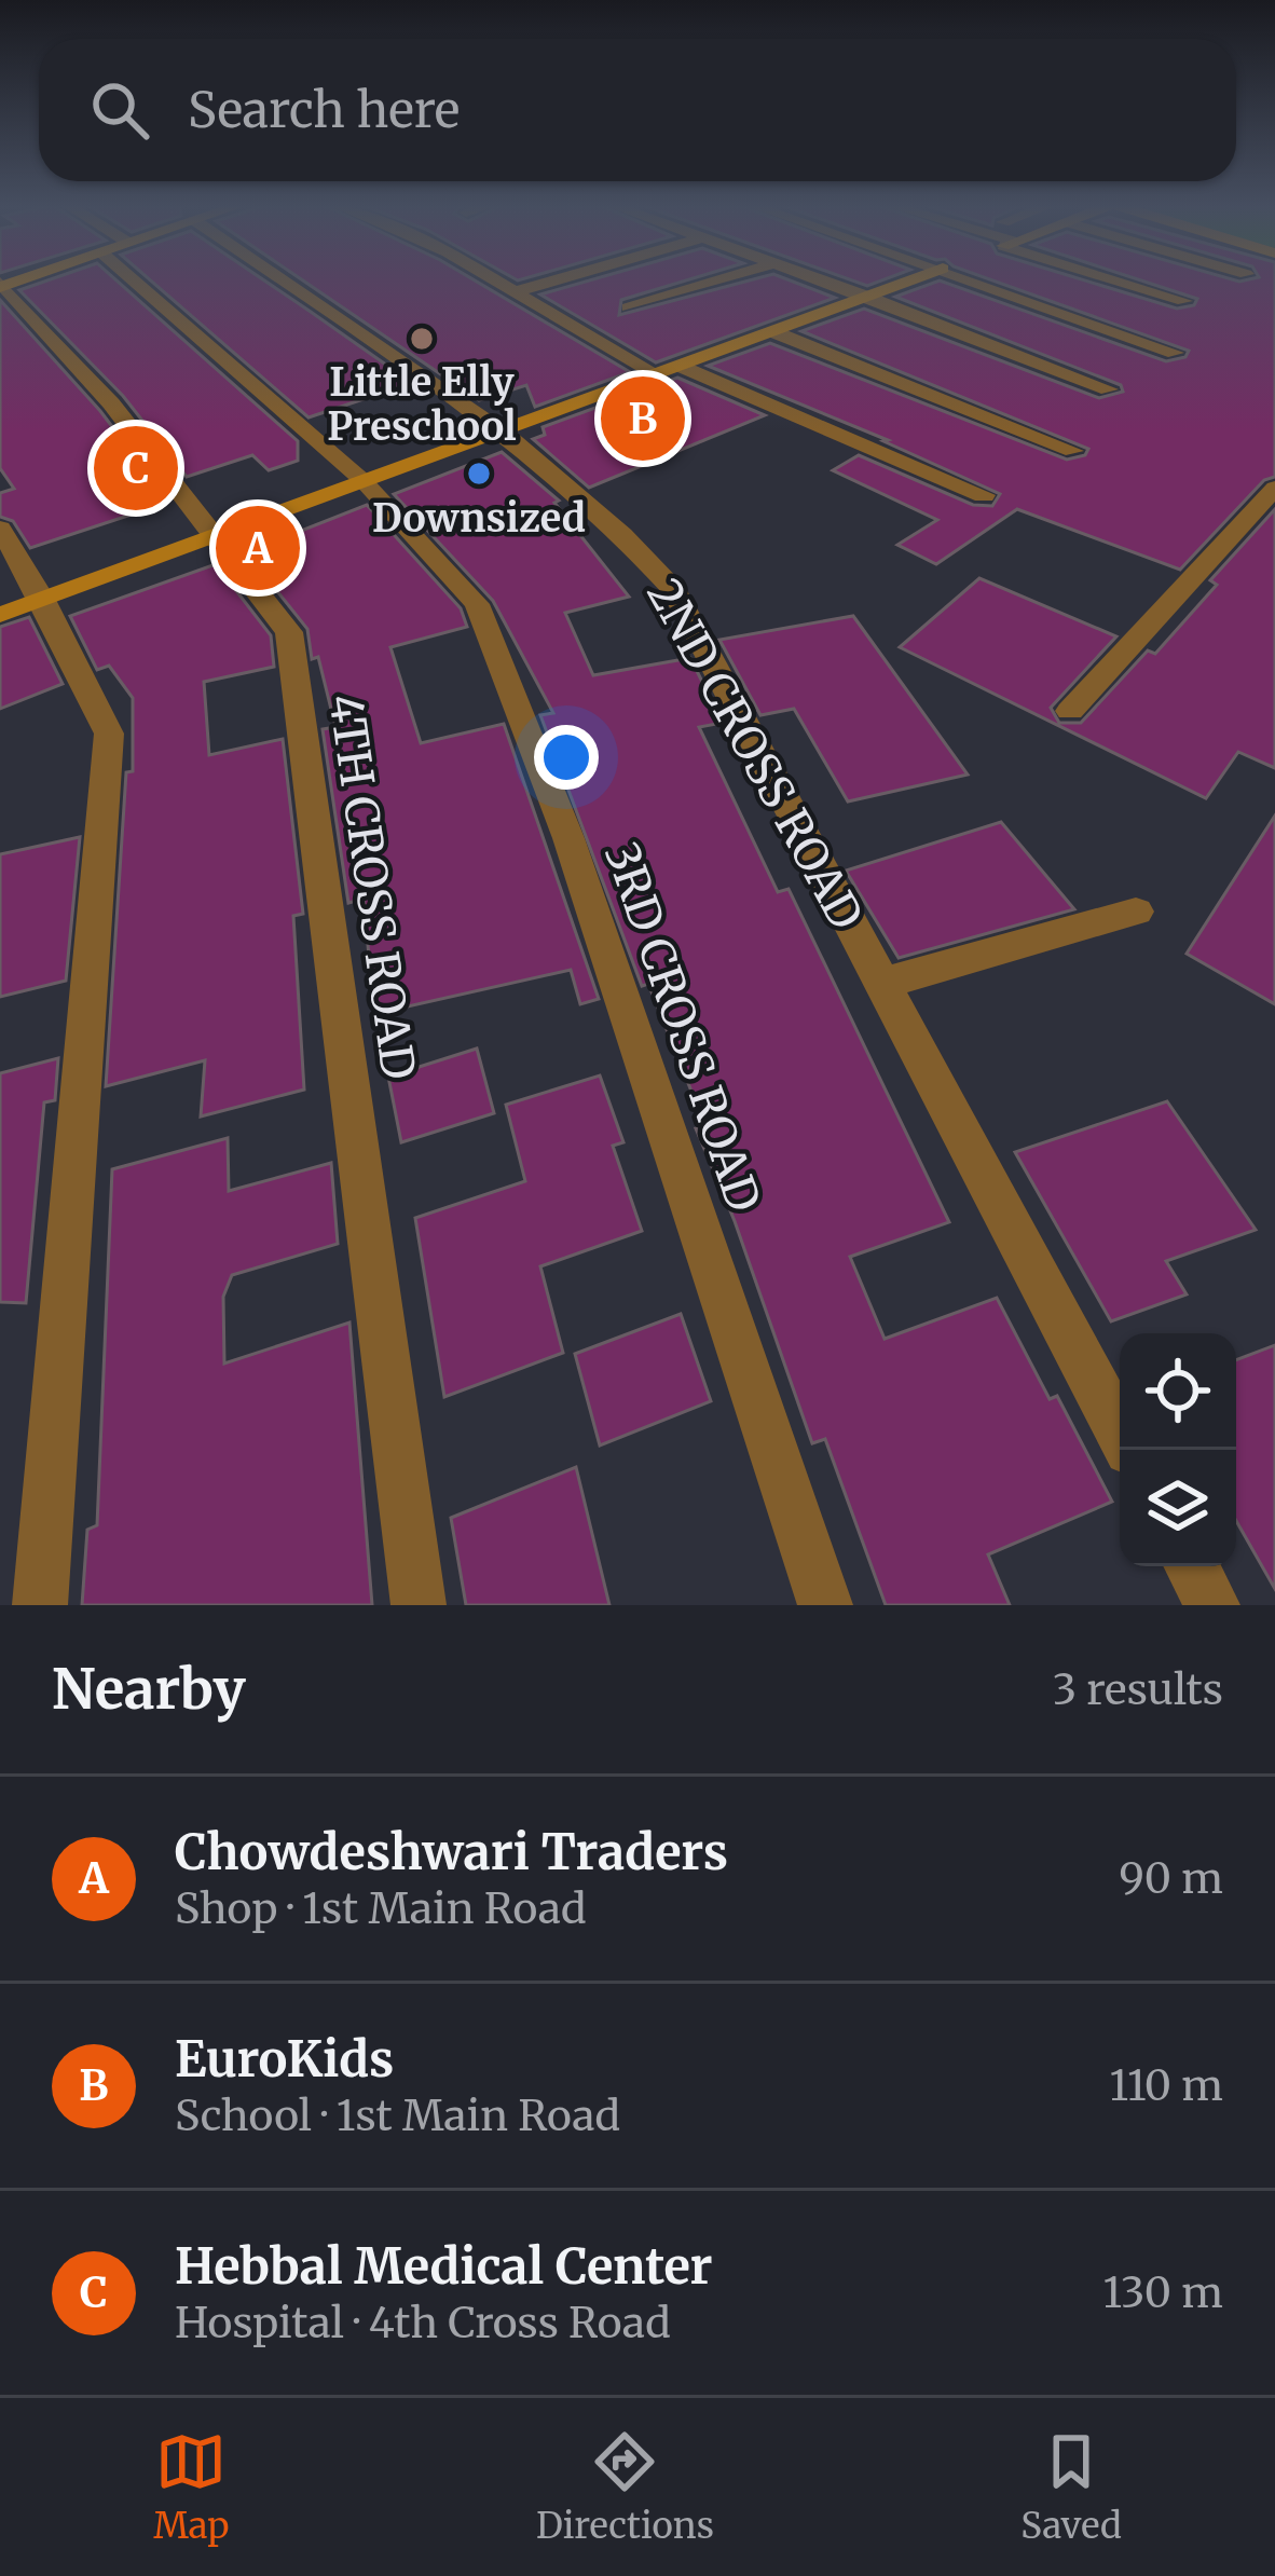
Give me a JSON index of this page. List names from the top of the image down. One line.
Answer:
{"streets":{"street":["2ND CROSS ROAD","4TH CROSS ROAD","3RD CROSS ROAD"]},"places":["Little Elly Preschool","Downsized"],"page":{"search":"Search here","pins":["B","C","A"],"heading":["Nearby","3 results"],"list":[{"mark":"A","name":"Chowdeshwari Traders","note":"Shop · 1st Main Road","value":"90 m"},{"mark":"B","name":"EuroKids","note":"School · 1st Main Road","value":"110 m"},{"mark":"C","name":"Hebbal Medical Center","note":"Hospital · 4th Cross Road","value":"130 m"}],"nav":["Map","Directions","Saved"]}}
